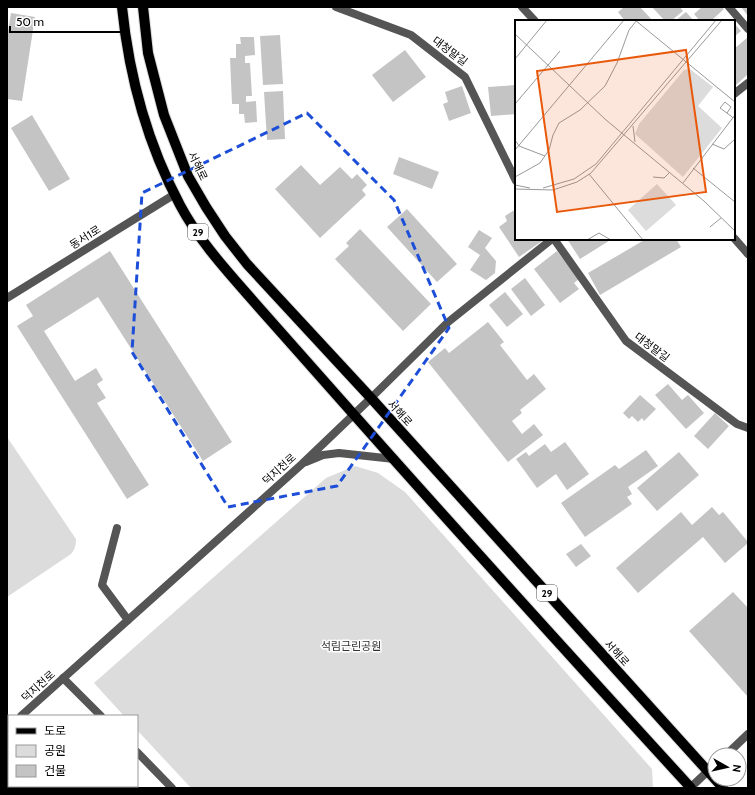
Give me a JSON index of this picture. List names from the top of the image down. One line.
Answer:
{"streets":{"main road":["서해로","29"],"street":["대청말길","동서1로","덕지천로"]},"crossings":[["서해로","덕지천로"],["29","동서1로"],["29","덕지천로"]],"parks":["석림근린공원"],"legend":["도로","공원","건물"],"scale_bar":"50 m","north":"right"}
